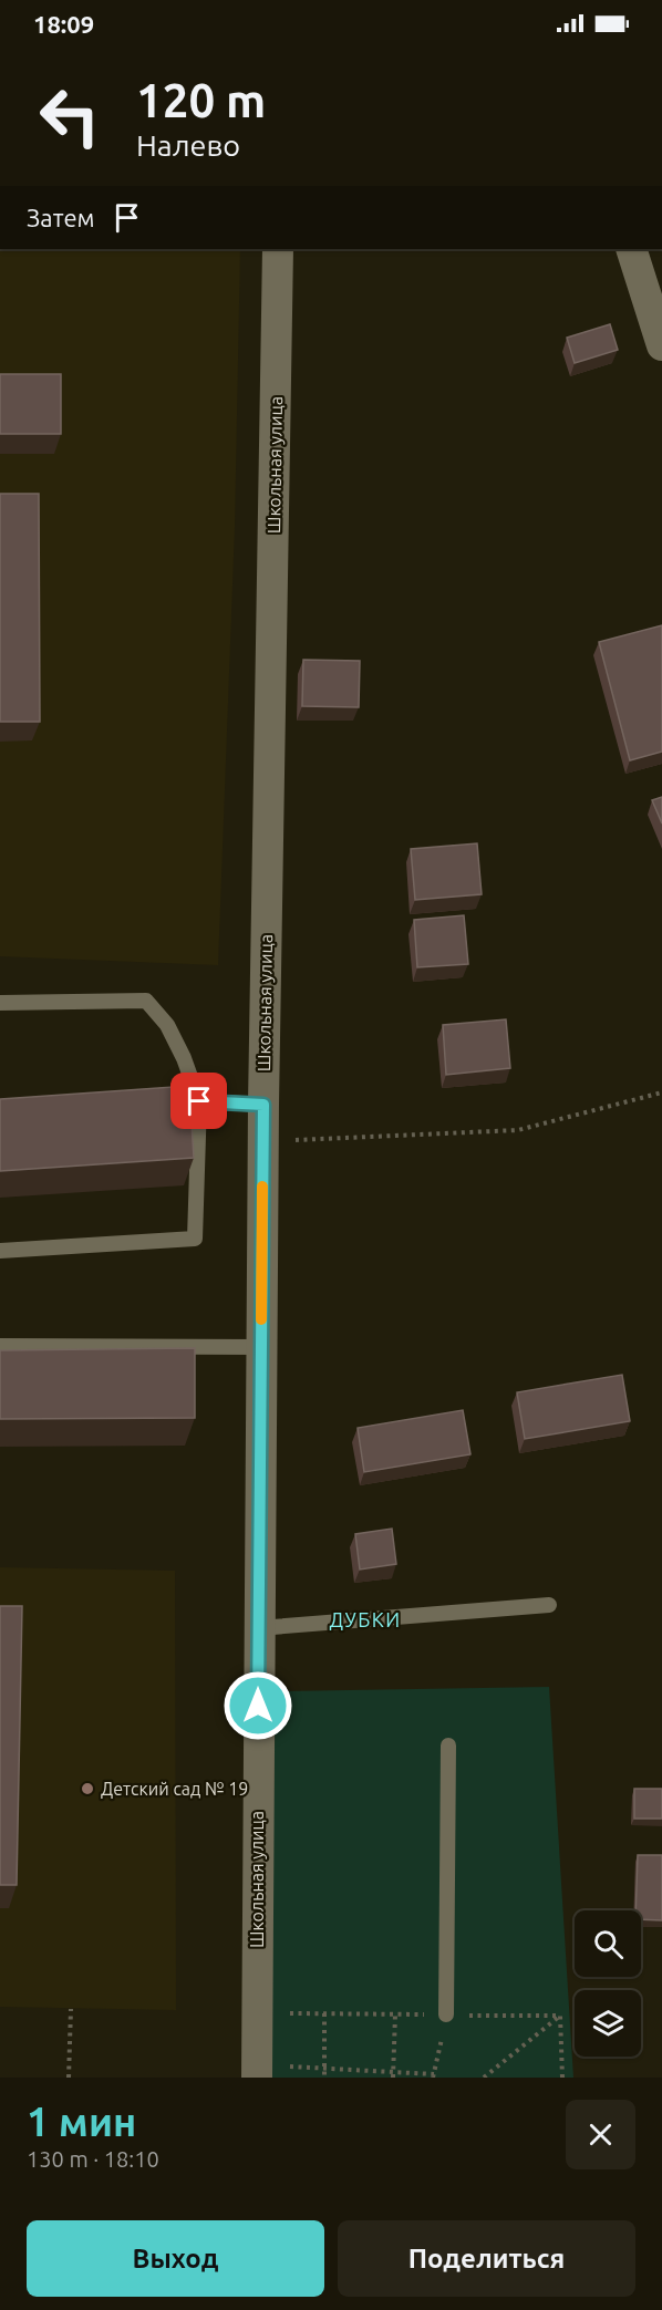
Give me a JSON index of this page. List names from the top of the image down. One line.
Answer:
{"streets":{"street":["Школьная улица"]},"districts":["ДУБКИ"],"places":["Детский сад № 19"],"page":{"status":"18:09","turn":["120 m","Налево"],"then":"Затем","heading":["1 мин","130 m · 18:10"],"buttons":["Выход","Поделиться"]}}
